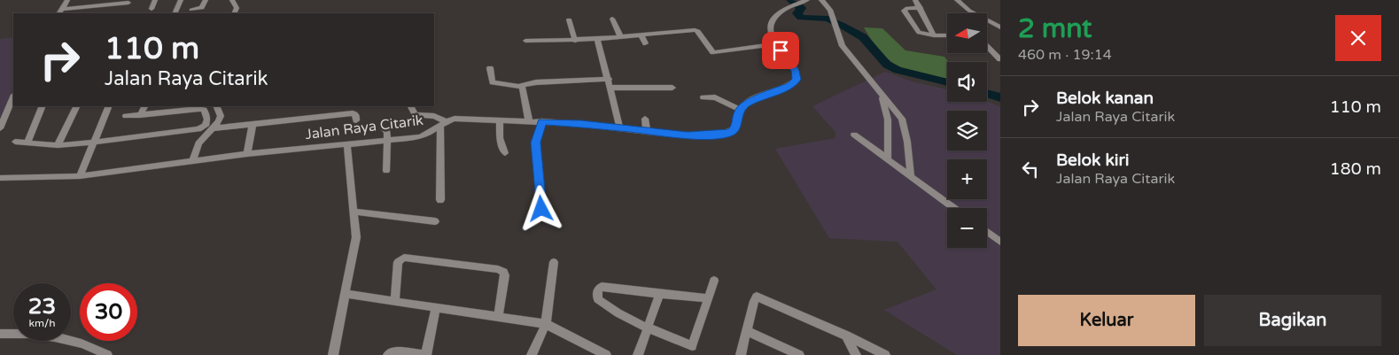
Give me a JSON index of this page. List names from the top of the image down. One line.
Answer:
{"streets":{"street":["Jalan Raya Citarik"]},"north":"left","page":{"heading":["2 mnt","460 m · 19:14"],"map_buttons":["+","−"],"turn":["110 m","Jalan Raya Citarik"],"list":[{"name":"Belok kanan","note":"Jalan Raya Citarik","value":"110 m"},{"name":"Belok kiri","note":"Jalan Raya Citarik","value":"180 m"}],"speed":"23 km/h","limit":"30","buttons":["Keluar","Bagikan"]}}
